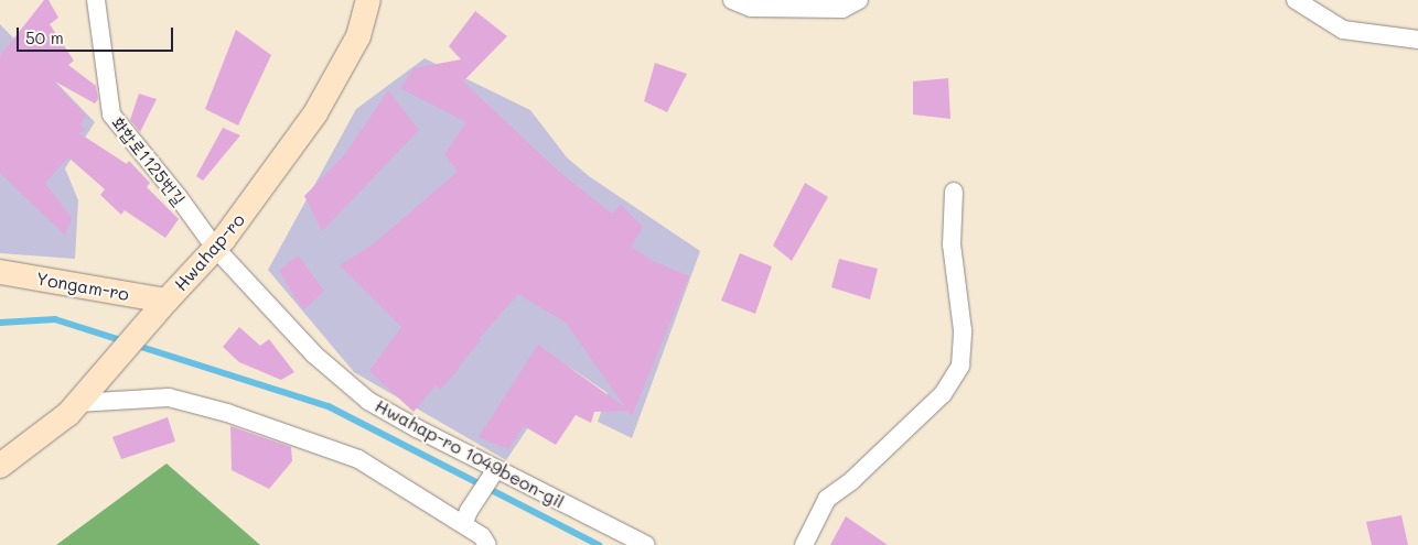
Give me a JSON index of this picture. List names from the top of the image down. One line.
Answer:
{"streets":{"main road":["Hwahap-ro","Yongam-ro"],"street":["화합로1125번길","Hwahap-ro 1049beon-gil"]},"crossings":[["화합로1125번길","Hwahap-ro"],["화합로1125번길","Hwahap-ro 1049beon-gil"],["Hwahap-ro","Yongam-ro"],["Hwahap-ro","Hwahap-ro 1049beon-gil"]],"scale_bar":"50 m"}
